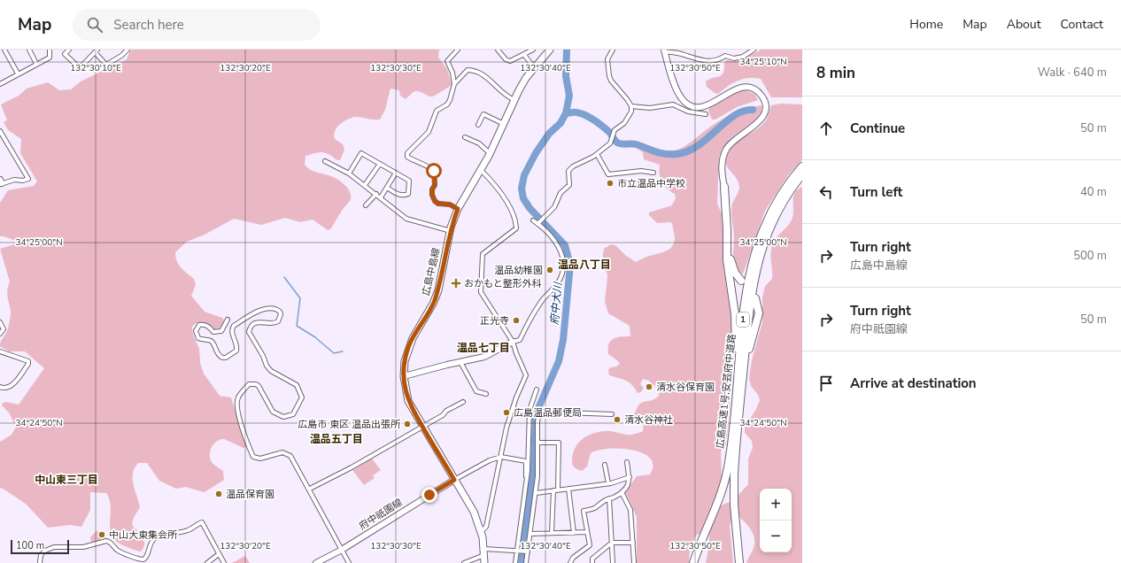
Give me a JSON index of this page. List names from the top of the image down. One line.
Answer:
{"streets":{"highway":["1","広島高速1号;安芸府中道路"],"main road":["広島中島線"],"street":["府中祇園線"]},"crossings":[["広島中島線","府中祇園線"]],"districts":["温品八丁目","温品七丁目","温品五丁目","中山東三丁目"],"water":["府中大川"],"places":{"other":["市立温品中学校","温品幼稚園","正光寺","清水谷保育園","広島温品郵便局","清水谷神社","広島市 東区 温品出張所","温品保育園","中山大東集会所"],"health":["おかもと整形外科"]},"scale_bar":"100 m","page":{"header":"Map","search":"Search here","nav":["Home","Map","About","Contact"],"heading":["8 min","Walk · 640 m"],"list":[["Continue","50 m"],["Turn left","40 m"],["Turn right","広島中島線","500 m"],["Turn right","府中祇園線","50 m"],"Arrive at destination"],"map_buttons":["+","−"],"scale":"100 m"},"coordinates":["34°25'10\"N","132°30'10\"E","132°30'20\"E","132°30'30\"E","132°30'40\"E","132°30'50\"E","34°25'00\"N","34°24'50\"N"]}
